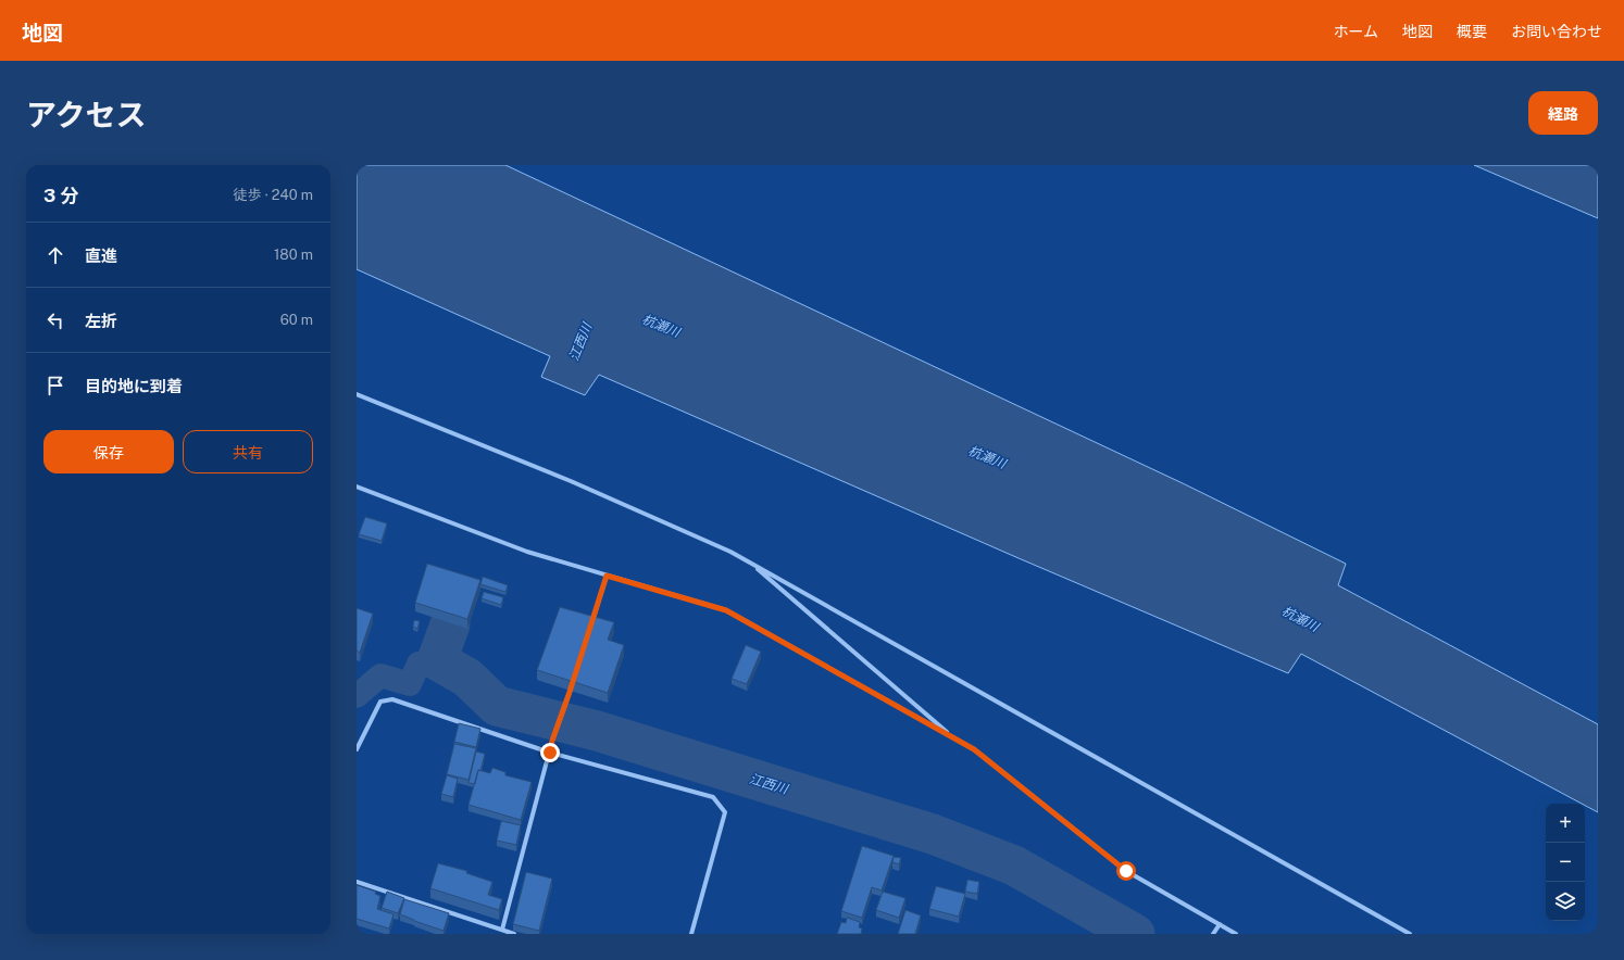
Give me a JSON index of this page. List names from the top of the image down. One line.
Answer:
{"water":["杭瀬川","江西川"],"page":{"header":"地図","nav":["ホーム","地図","概要","お問い合わせ"],"title":"アクセス","buttons":["経路",["保存","共有"]],"heading":["3 分","徒歩 · 240 m"],"list":[["直進","180 m"],["左折","60 m"],"目的地に到着"],"map_buttons":["+","−"]}}
